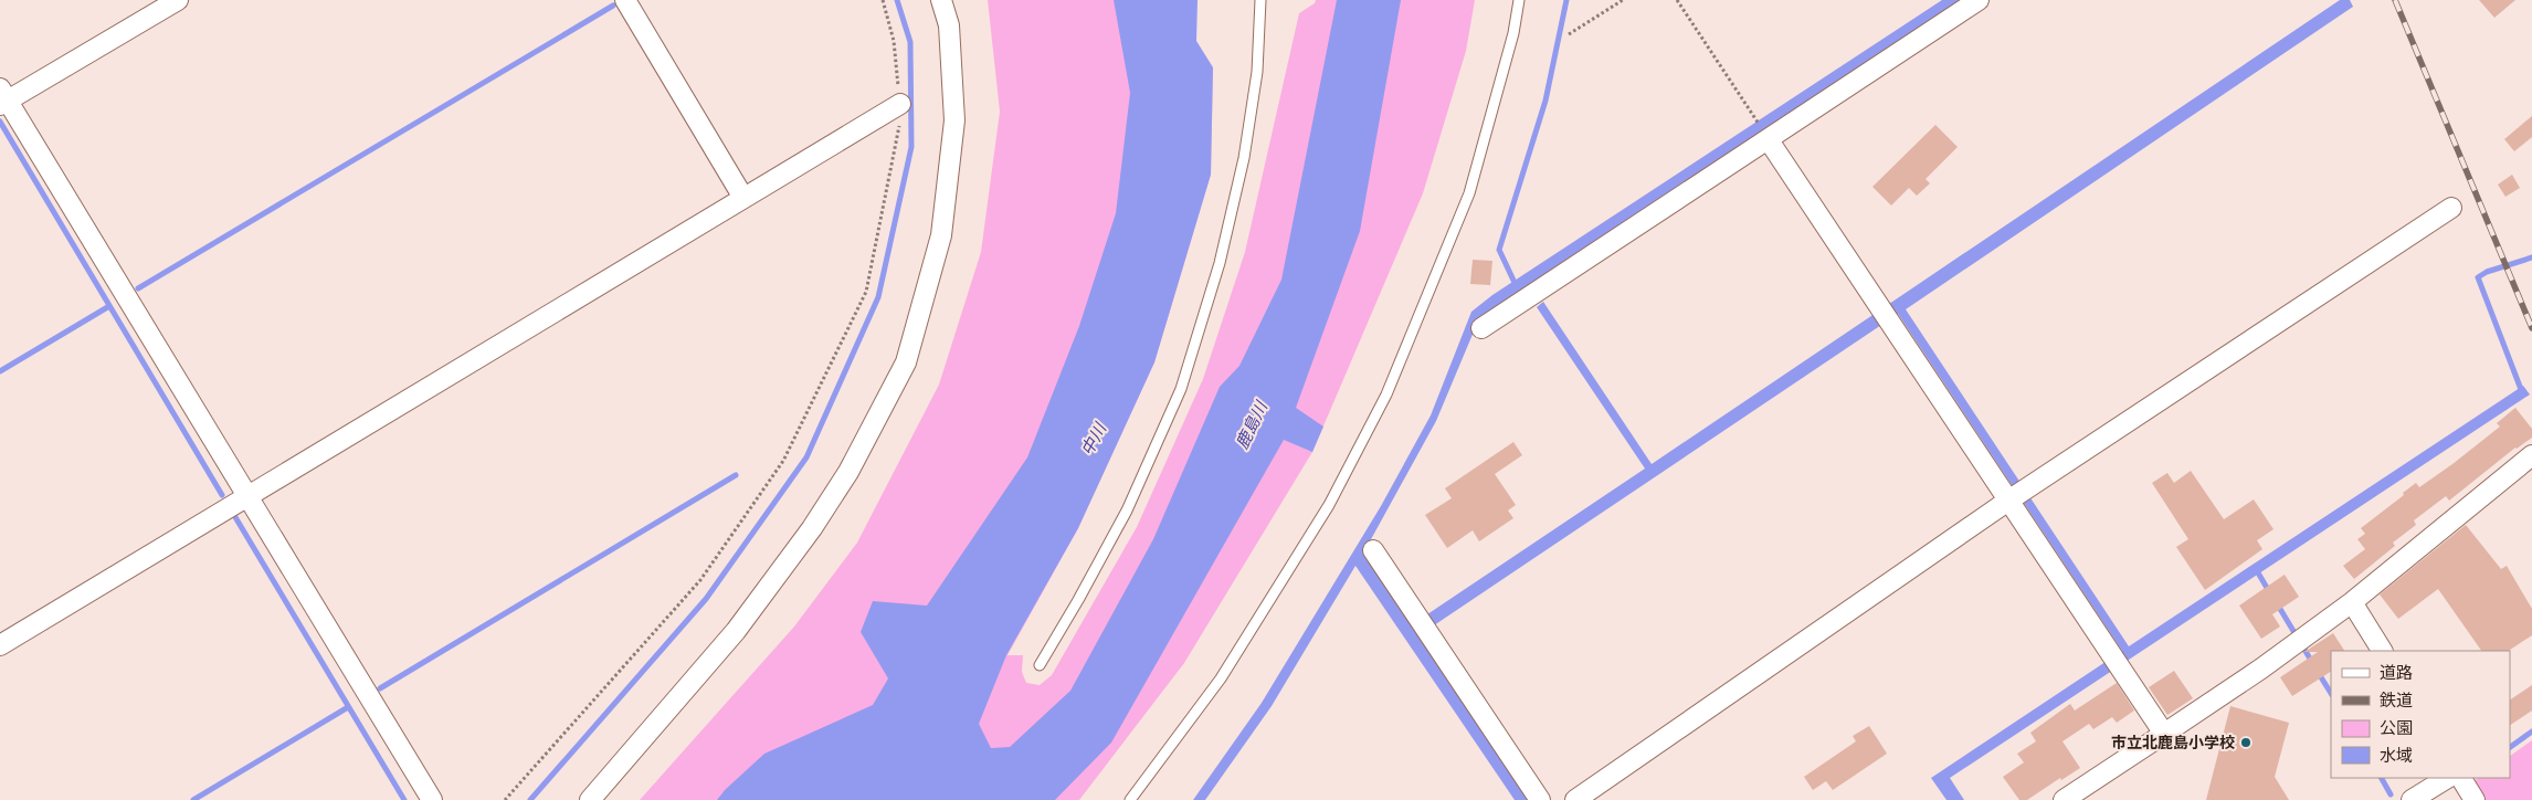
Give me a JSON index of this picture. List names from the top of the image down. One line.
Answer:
{"water":["鹿島川","中川"],"places":["市立北鹿島小学校"],"legend":["道路","鉄道","公園","水域"]}
